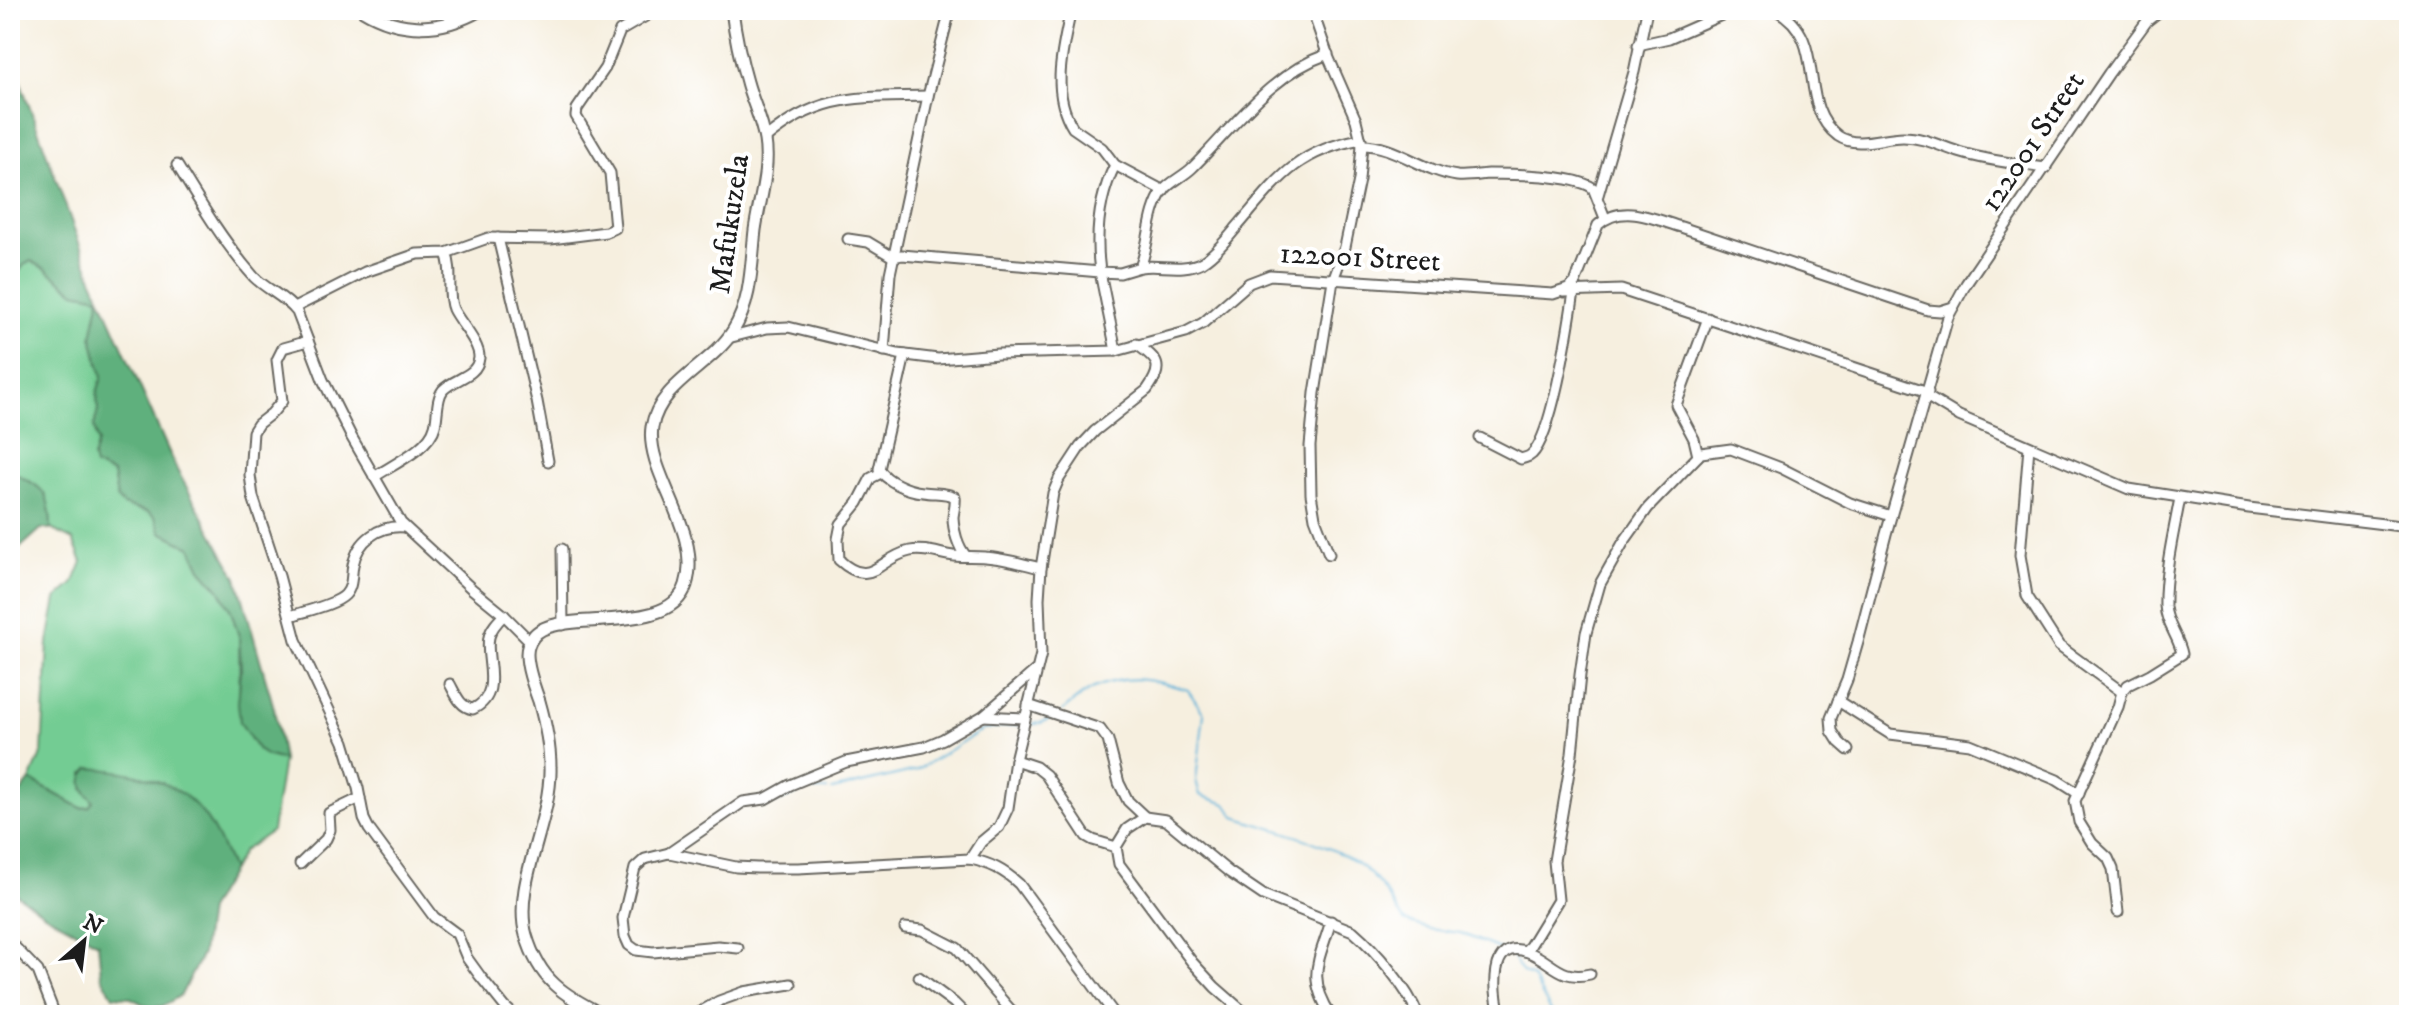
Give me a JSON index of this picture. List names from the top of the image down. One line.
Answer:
{"streets":{"main road":["Mafukuzela"],"street":["122001 Street"]},"crossings":[["122001 Street","Mafukuzela"]],"north":"top right"}
